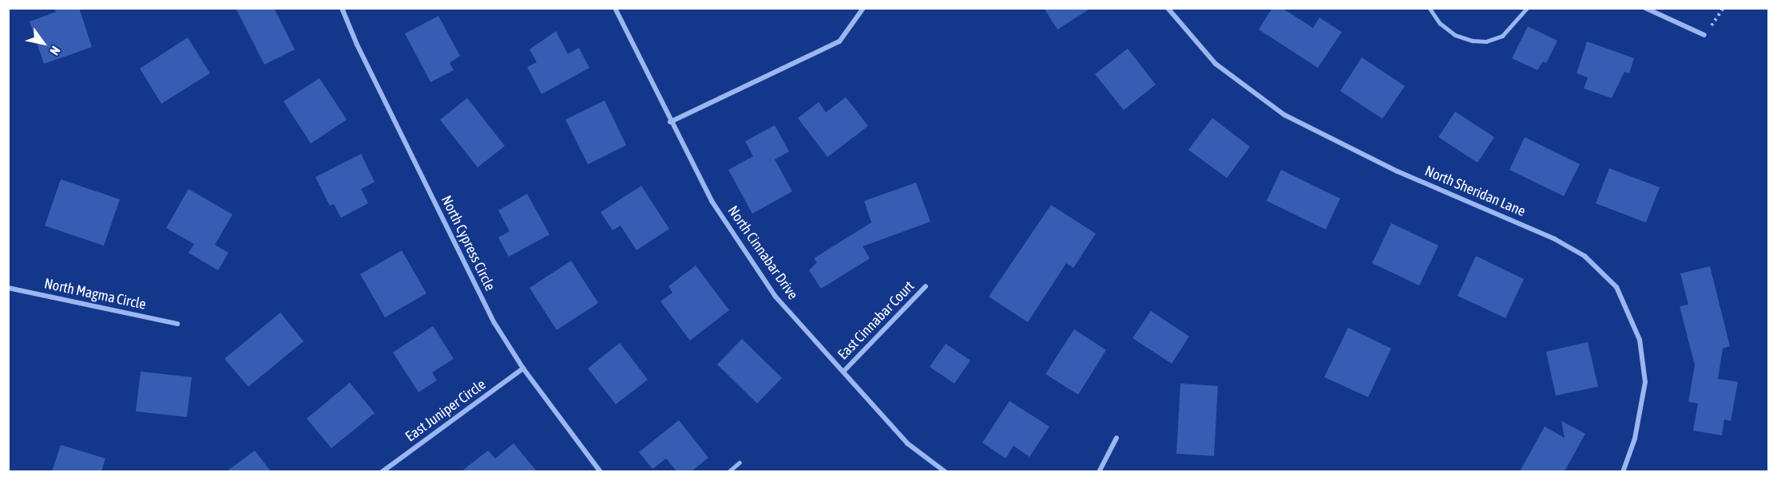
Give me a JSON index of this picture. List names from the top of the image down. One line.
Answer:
{"streets":{"street":["North Sheridan Lane","North Cypress Circle","North Cinnabar Drive","North Magma Circle","East Cinnabar Court","East Juniper Circle"]},"crossings":[["North Cypress Circle","East Juniper Circle"],["North Cinnabar Drive","East Cinnabar Court"]],"north":"bottom right"}
